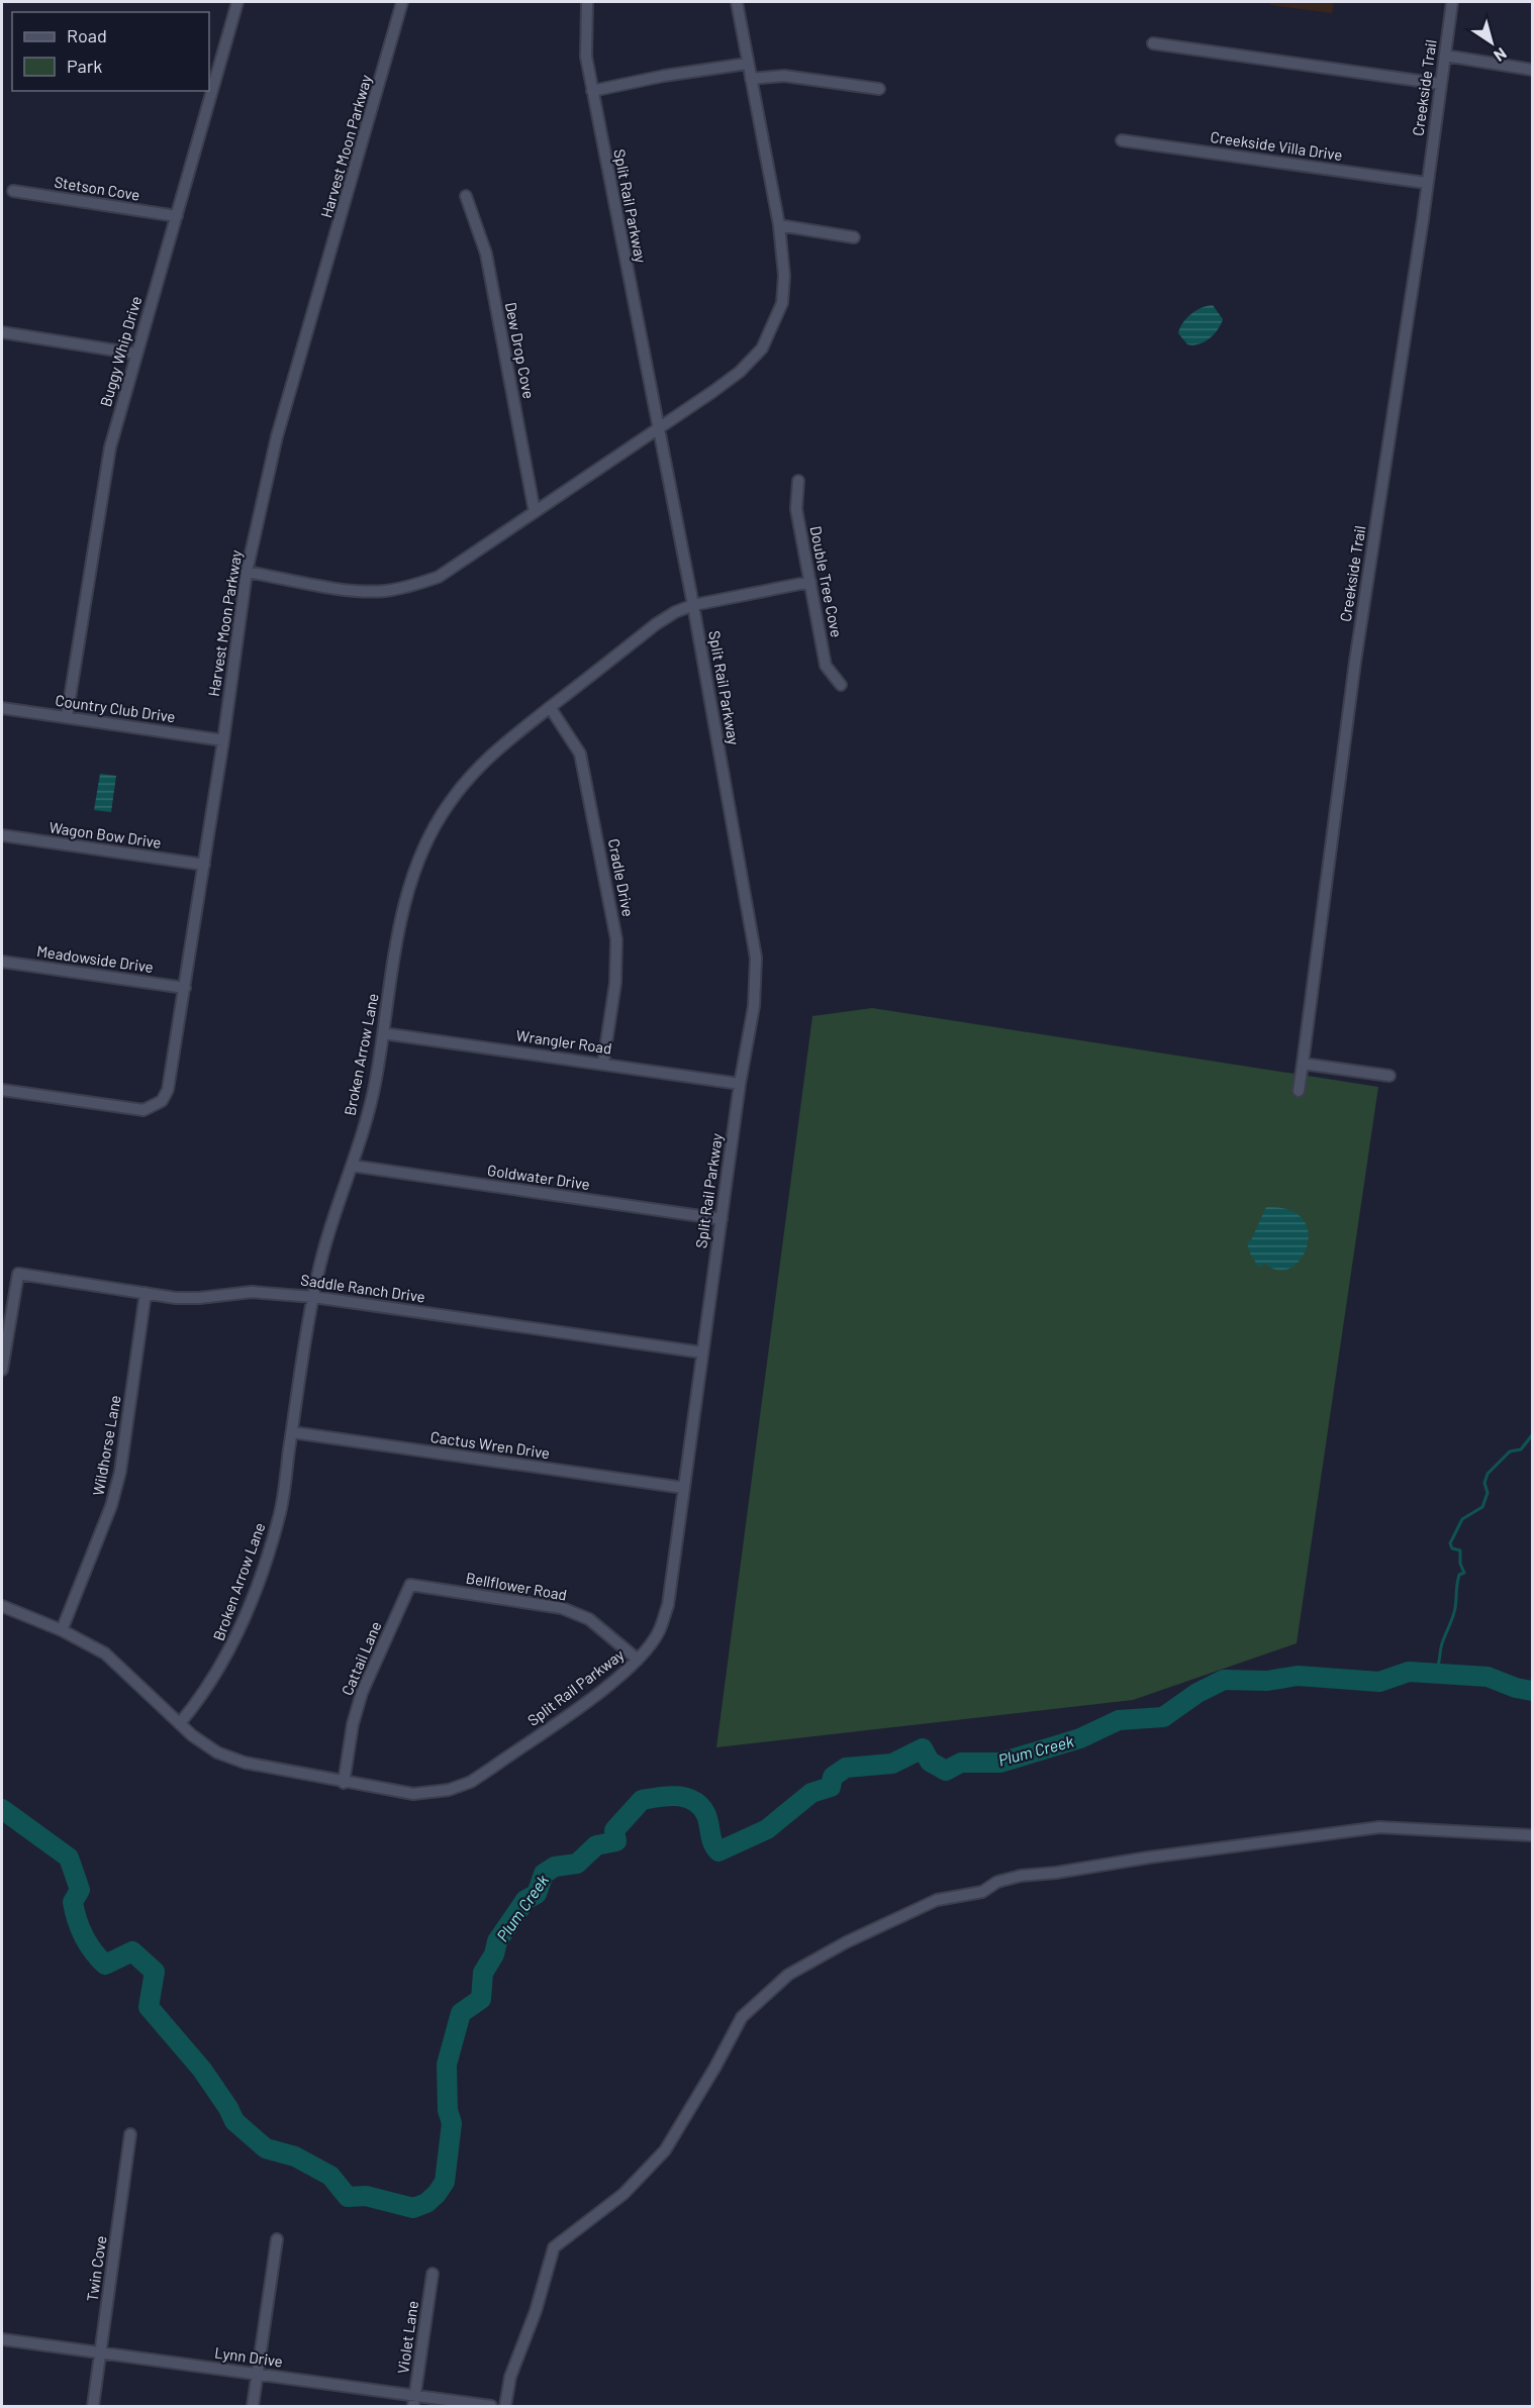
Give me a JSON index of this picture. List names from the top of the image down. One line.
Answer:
{"streets":{"street":["Creekside Trail","Harvest Moon Parkway","Creekside Villa Drive","Stetson Cove","Split Rail Parkway","Dew Drop Cove","Buggy Whip Drive","Double Tree Cove","Country Club Drive","Wagon Bow Drive","Cradle Drive","Meadowside Drive","Wrangler Road","Broken Arrow Lane","Goldwater Drive","Saddle Ranch Drive","Wildhorse Lane","Cactus Wren Drive","Bellflower Road","Cattail Lane","Twin Cove","Violet Lane","Lynn Drive"]},"crossings":[["Creekside Trail","Creekside Villa Drive"],["Harvest Moon Parkway","Country Club Drive"],["Harvest Moon Parkway","Wagon Bow Drive"],["Harvest Moon Parkway","Meadowside Drive"],["Stetson Cove","Buggy Whip Drive"],["Split Rail Parkway","Wrangler Road"],["Split Rail Parkway","Broken Arrow Lane"],["Split Rail Parkway","Goldwater Drive"],["Split Rail Parkway","Saddle Ranch Drive"],["Split Rail Parkway","Wildhorse Lane"],["Split Rail Parkway","Cactus Wren Drive"],["Split Rail Parkway","Bellflower Road"],["Split Rail Parkway","Cattail Lane"],["Buggy Whip Drive","Country Club Drive"],["Double Tree Cove","Broken Arrow Lane"],["Cradle Drive","Wrangler Road"],["Cradle Drive","Broken Arrow Lane"],["Wrangler Road","Broken Arrow Lane"],["Broken Arrow Lane","Goldwater Drive"],["Broken Arrow Lane","Saddle Ranch Drive"],["Broken Arrow Lane","Cactus Wren Drive"],["Saddle Ranch Drive","Wildhorse Lane"],["Bellflower Road","Cattail Lane"],["Twin Cove","Lynn Drive"],["Violet Lane","Lynn Drive"]],"water":["Plum Creek"],"legend":["Road","Park"],"north":"bottom right"}
